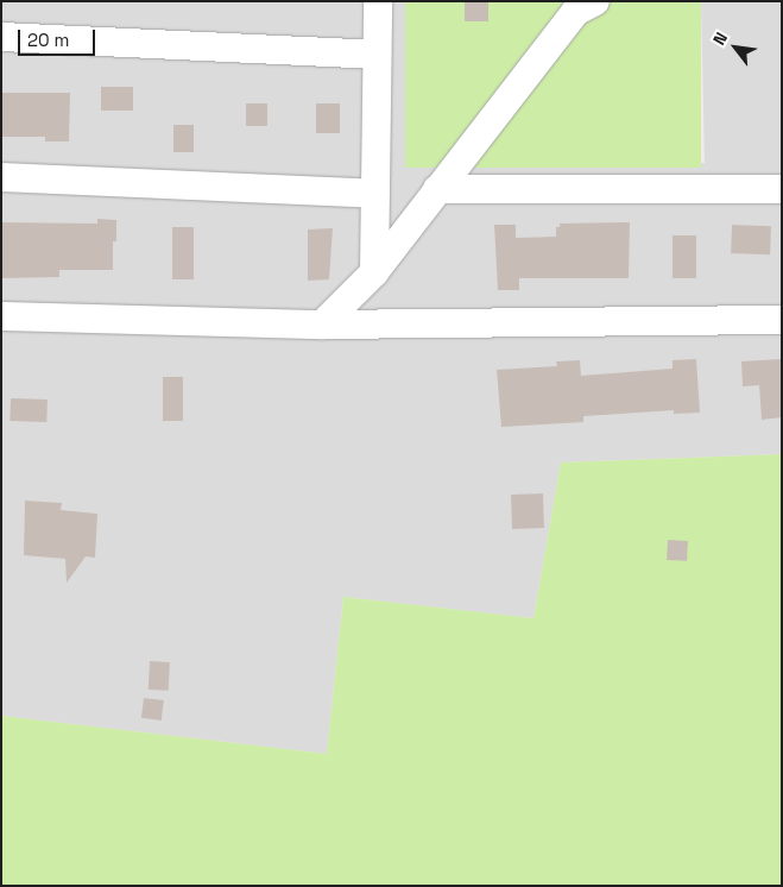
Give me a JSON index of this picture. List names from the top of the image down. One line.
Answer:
{"scale_bar":"20 m","north":"top left"}
